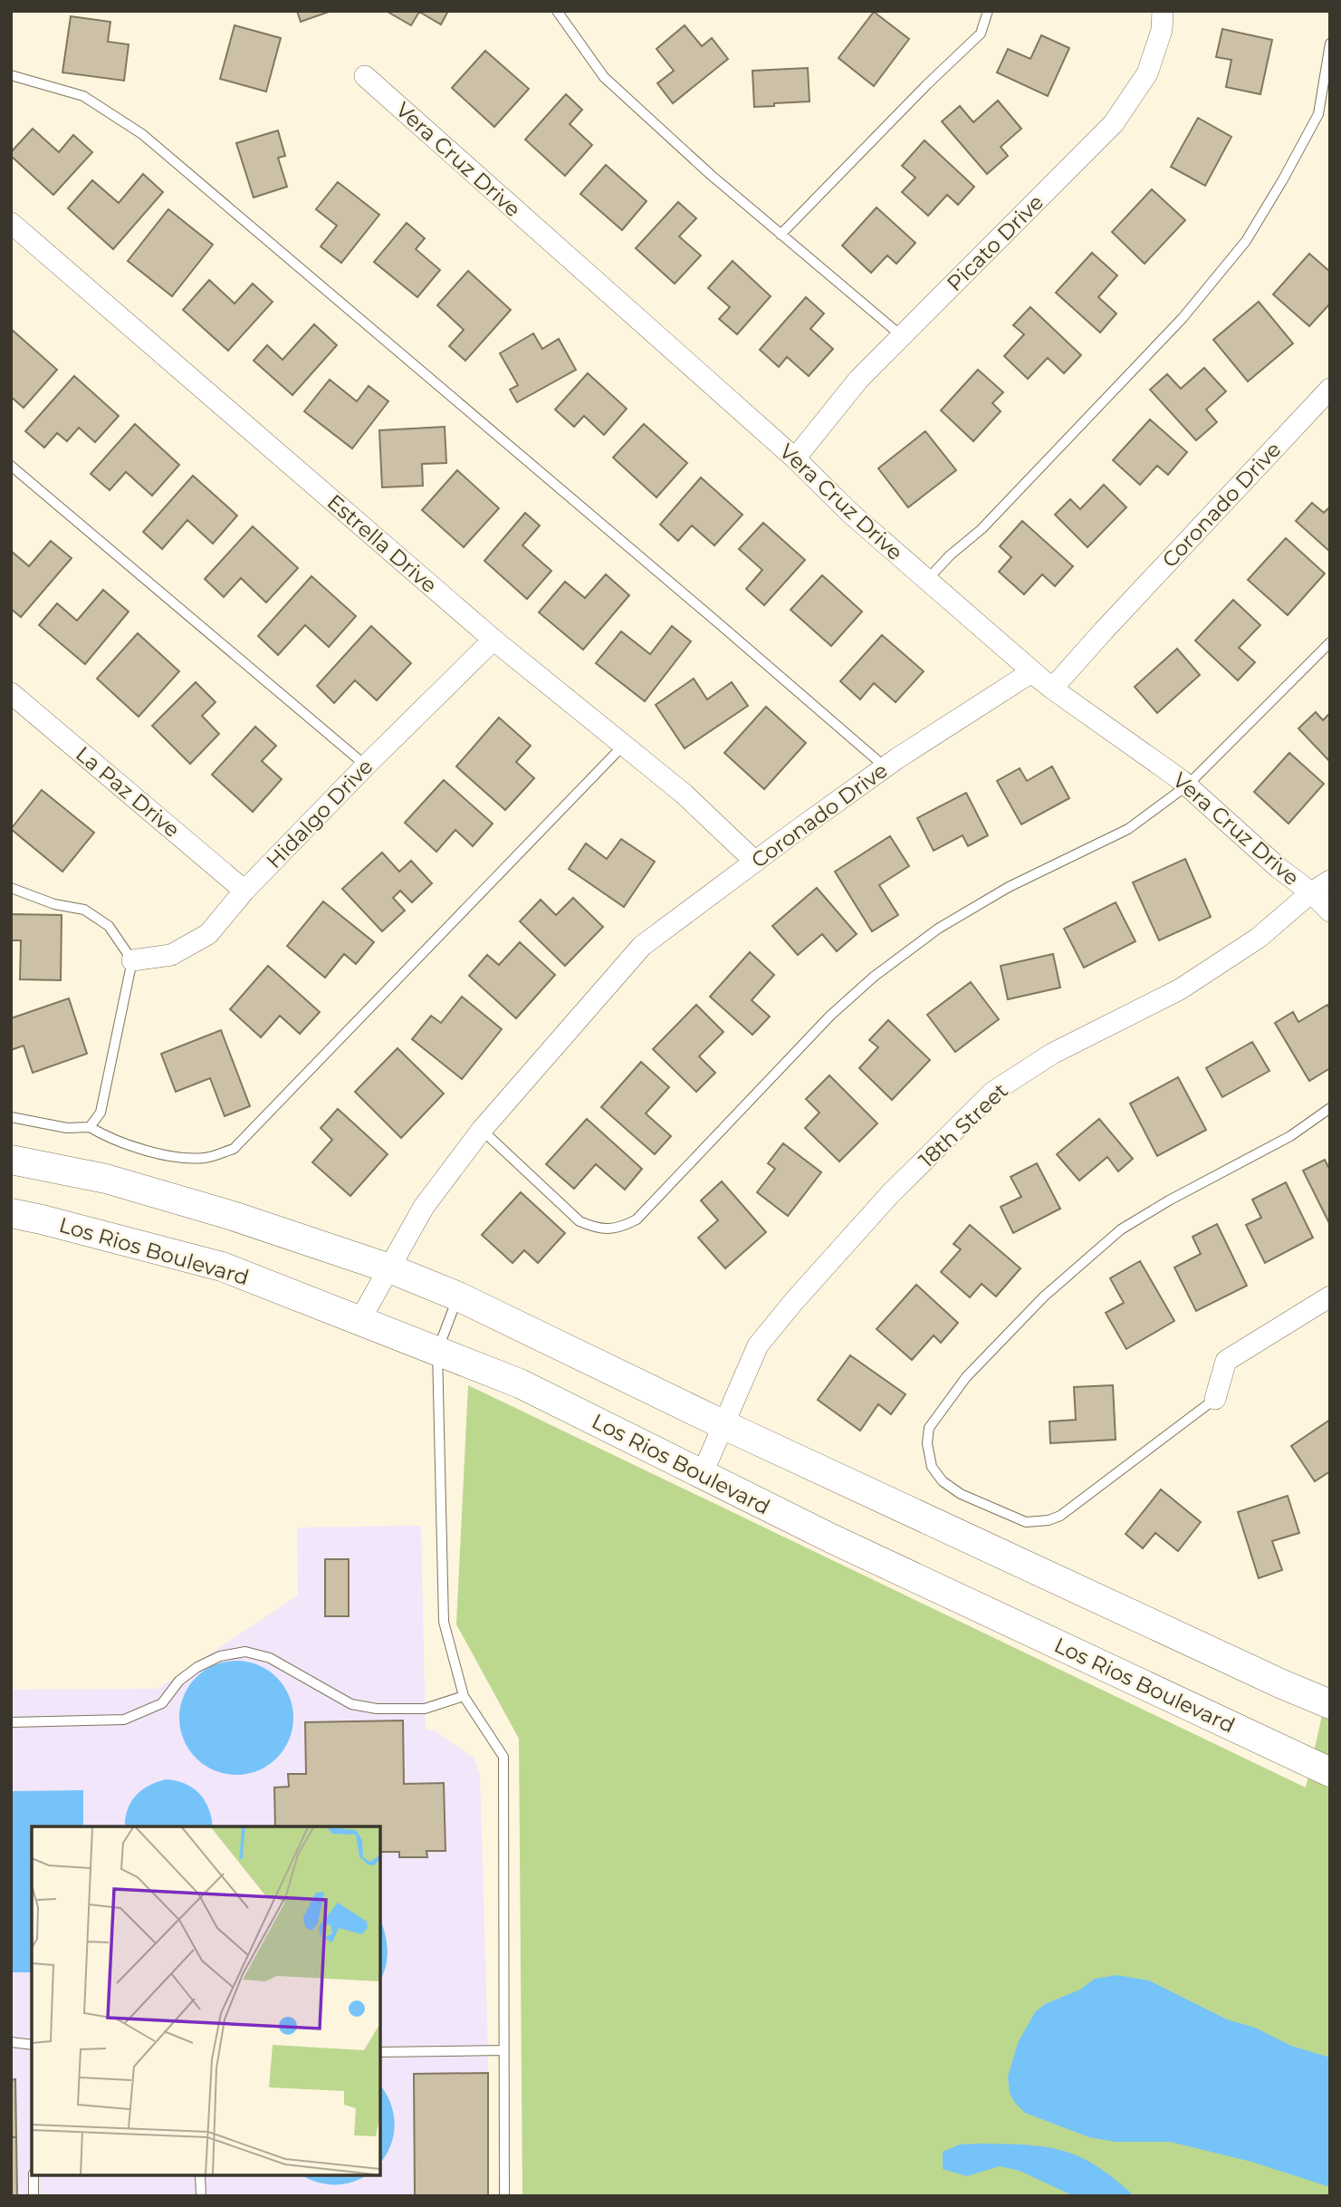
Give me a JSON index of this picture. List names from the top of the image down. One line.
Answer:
{"streets":{"main road":["Los Rios Boulevard"],"street":["Vera Cruz Drive","Picato Drive","Coronado Drive","Estrella Drive","La Paz Drive","Hidalgo Drive","18th Street"]},"crossings":[["Vera Cruz Drive","Picato Drive"],["Vera Cruz Drive","Coronado Drive"],["Vera Cruz Drive","18th Street"],["Coronado Drive","Estrella Drive"],["Coronado Drive","Los Rios Boulevard"],["Estrella Drive","Hidalgo Drive"],["La Paz Drive","Hidalgo Drive"],["18th Street","Los Rios Boulevard"]]}
